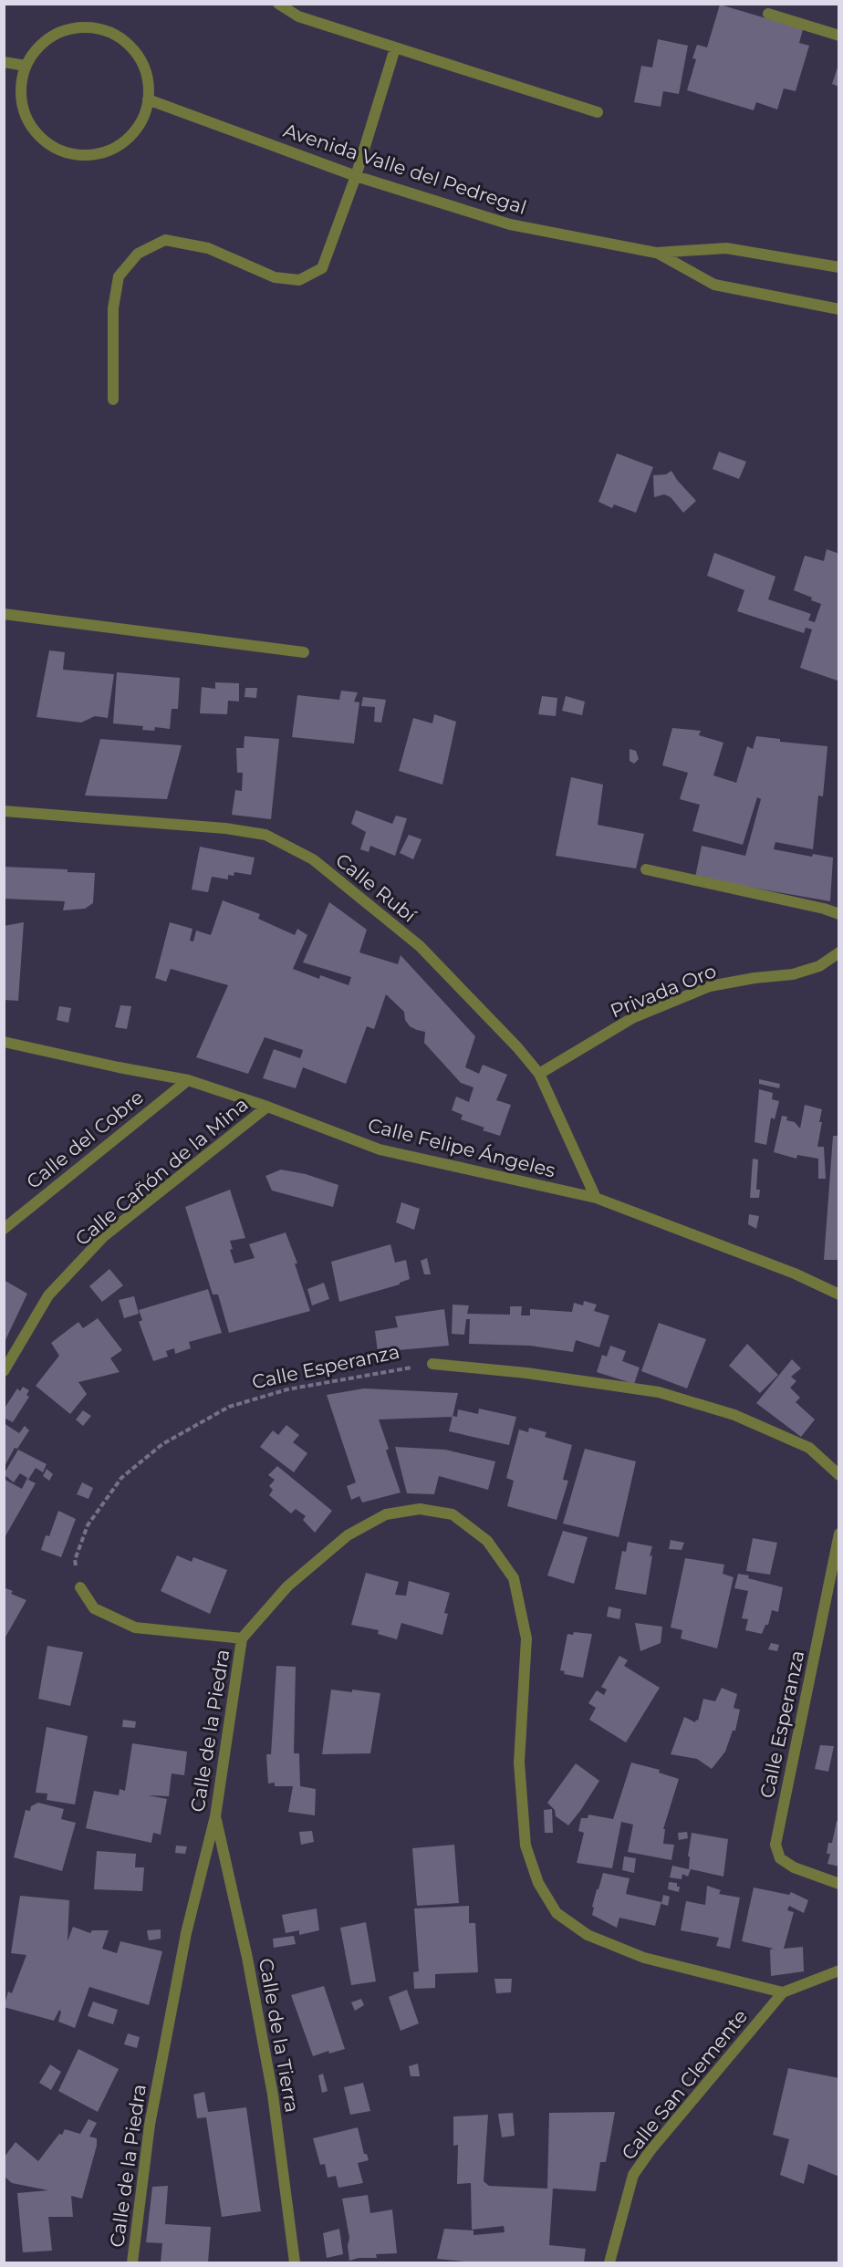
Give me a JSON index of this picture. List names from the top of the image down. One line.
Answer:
{"streets":{"street":["Avenida Valle del Pedregal","Calle Rubí","Privada Oro","Calle del Cobre","Calle Felipe Ángeles","Calle Cañón de la Mina","Calle Esperanza","Calle de la Piedra","Calle de la Tierra","Calle San Clemente"]},"crossings":[["Calle Rubí","Privada Oro"],["Calle Rubí","Calle Felipe Ángeles"],["Calle del Cobre","Calle Felipe Ángeles"],["Calle Felipe Ángeles","Calle Cañón de la Mina"],["Calle de la Piedra","Calle de la Tierra"],["Calle de la Piedra","Calle San Clemente"]]}
